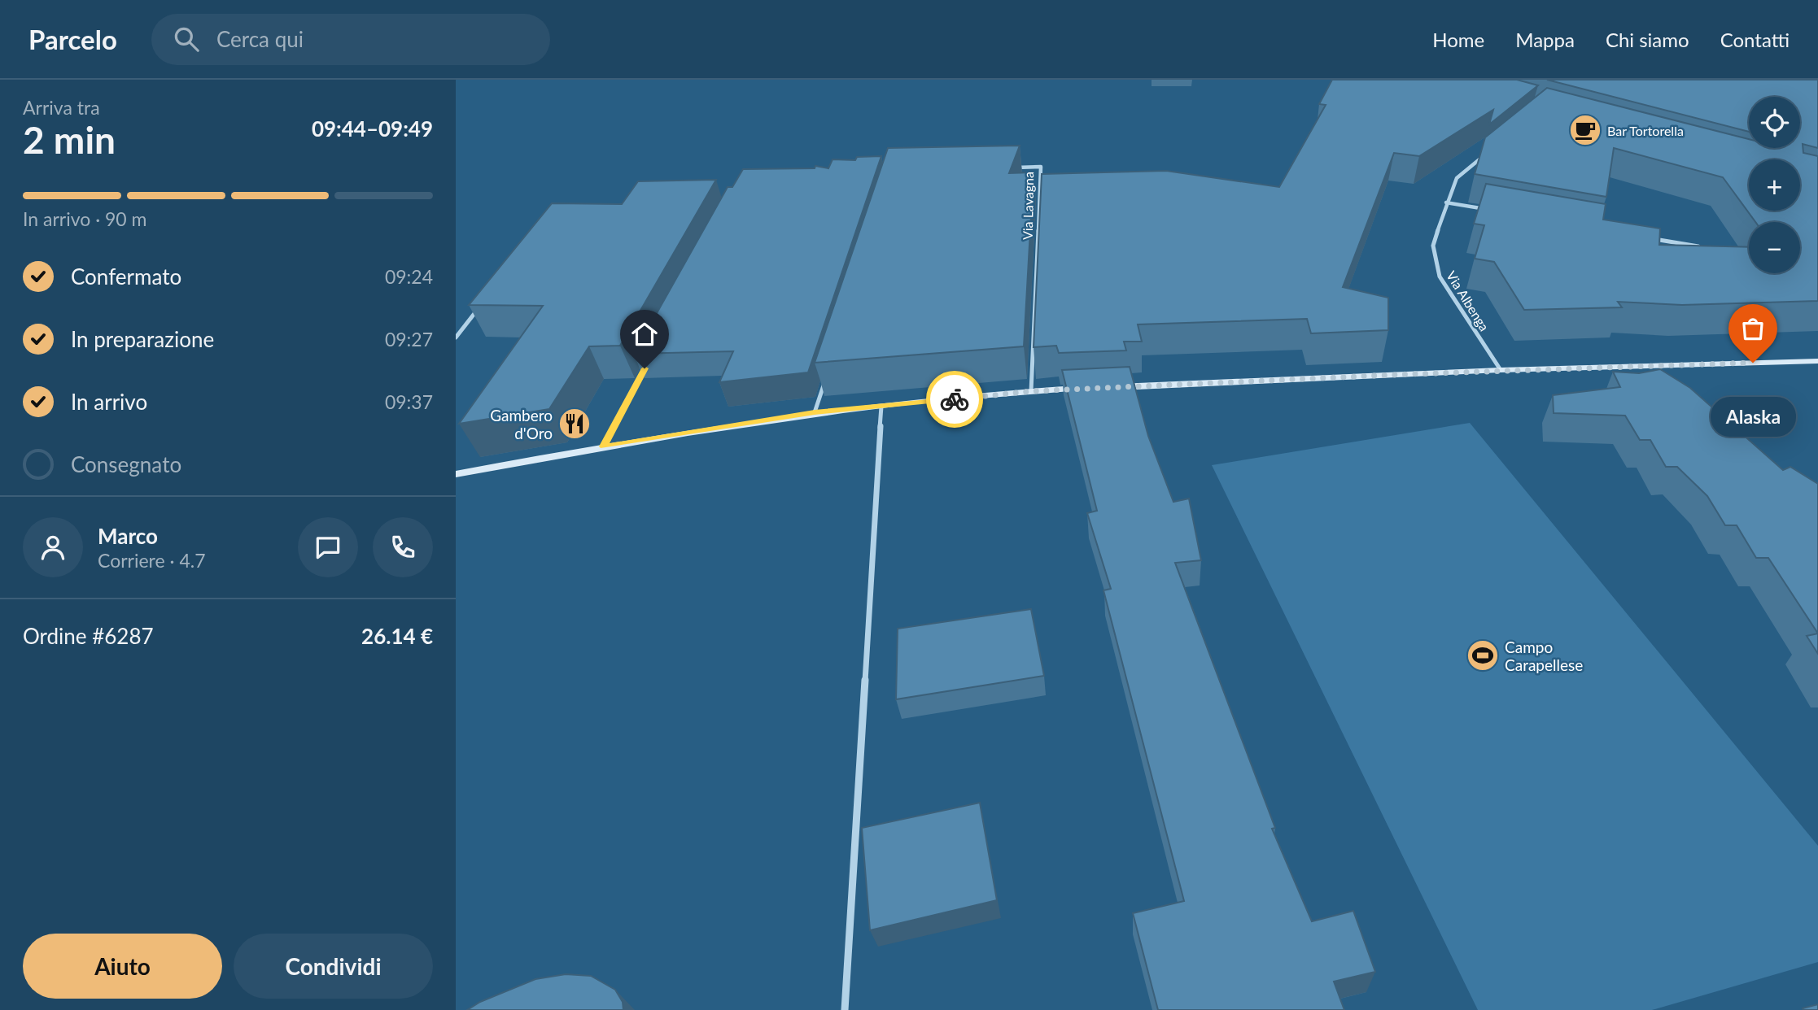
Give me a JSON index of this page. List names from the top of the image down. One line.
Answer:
{"streets":{"street":["Via Lavagna","Via Albenga"]},"places":{"cafe":["Bar Tortorella"],"other":["Alaska"],"restaurant":["Gambero d'Oro"],"sports":["Campo Carapellese"]},"page":{"header":"Parcelo","search":"Cerca qui","nav":["Home","Mappa","Chi siamo","Contatti"],"heading":["2 min","Arriva tra","09:44–09:49"],"panel":["Marco","Corriere · 4.7","Ordine #6287","26.14 €"],"map_buttons":["+","−"],"bar":"In arrivo · 90 m","list":[["Confermato","09:24"],["In preparazione","09:27"],["In arrivo","09:37"],"Consegnato"],"bubble":"Alaska","buttons":["Aiuto","Condividi"]}}
